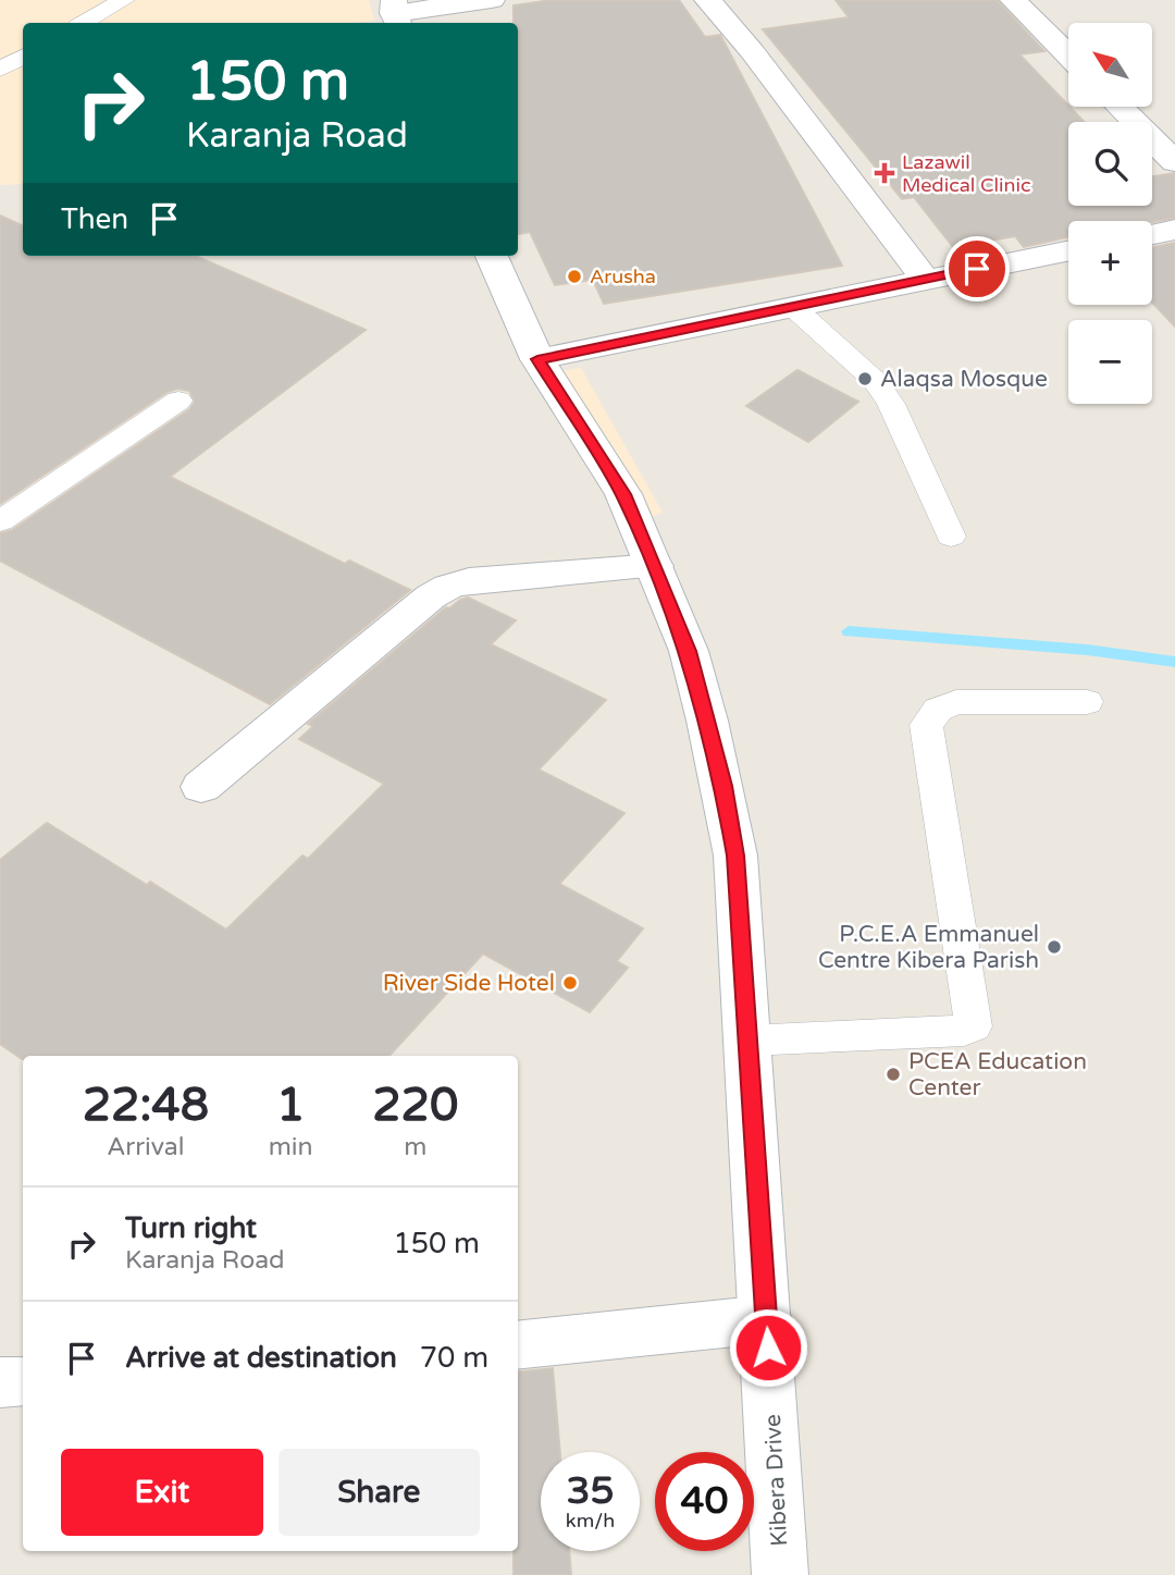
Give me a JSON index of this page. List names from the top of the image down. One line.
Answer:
{"streets":{"street":["Kibera Drive"]},"places":{"health":["Lazawil Medical Clinic"],"other":["Arusha","Alaqsa Mosque","P.C.E.A Emmanuel Centre Kibera Parish","River Side Hotel","PCEA Education Center"]},"north":"top left","page":{"map_buttons":["+","−"],"turn":["150 m","Karanja Road"],"then":"Then","eta":["22:48","Arrival","1","min","220","m"],"list":[{"name":"Turn right","note":"Karanja Road","value":"150 m"},{"name":"Arrive at destination","value":"70 m"}],"buttons":["Exit","Share"],"speed":"35 km/h","limit":"40"}}
